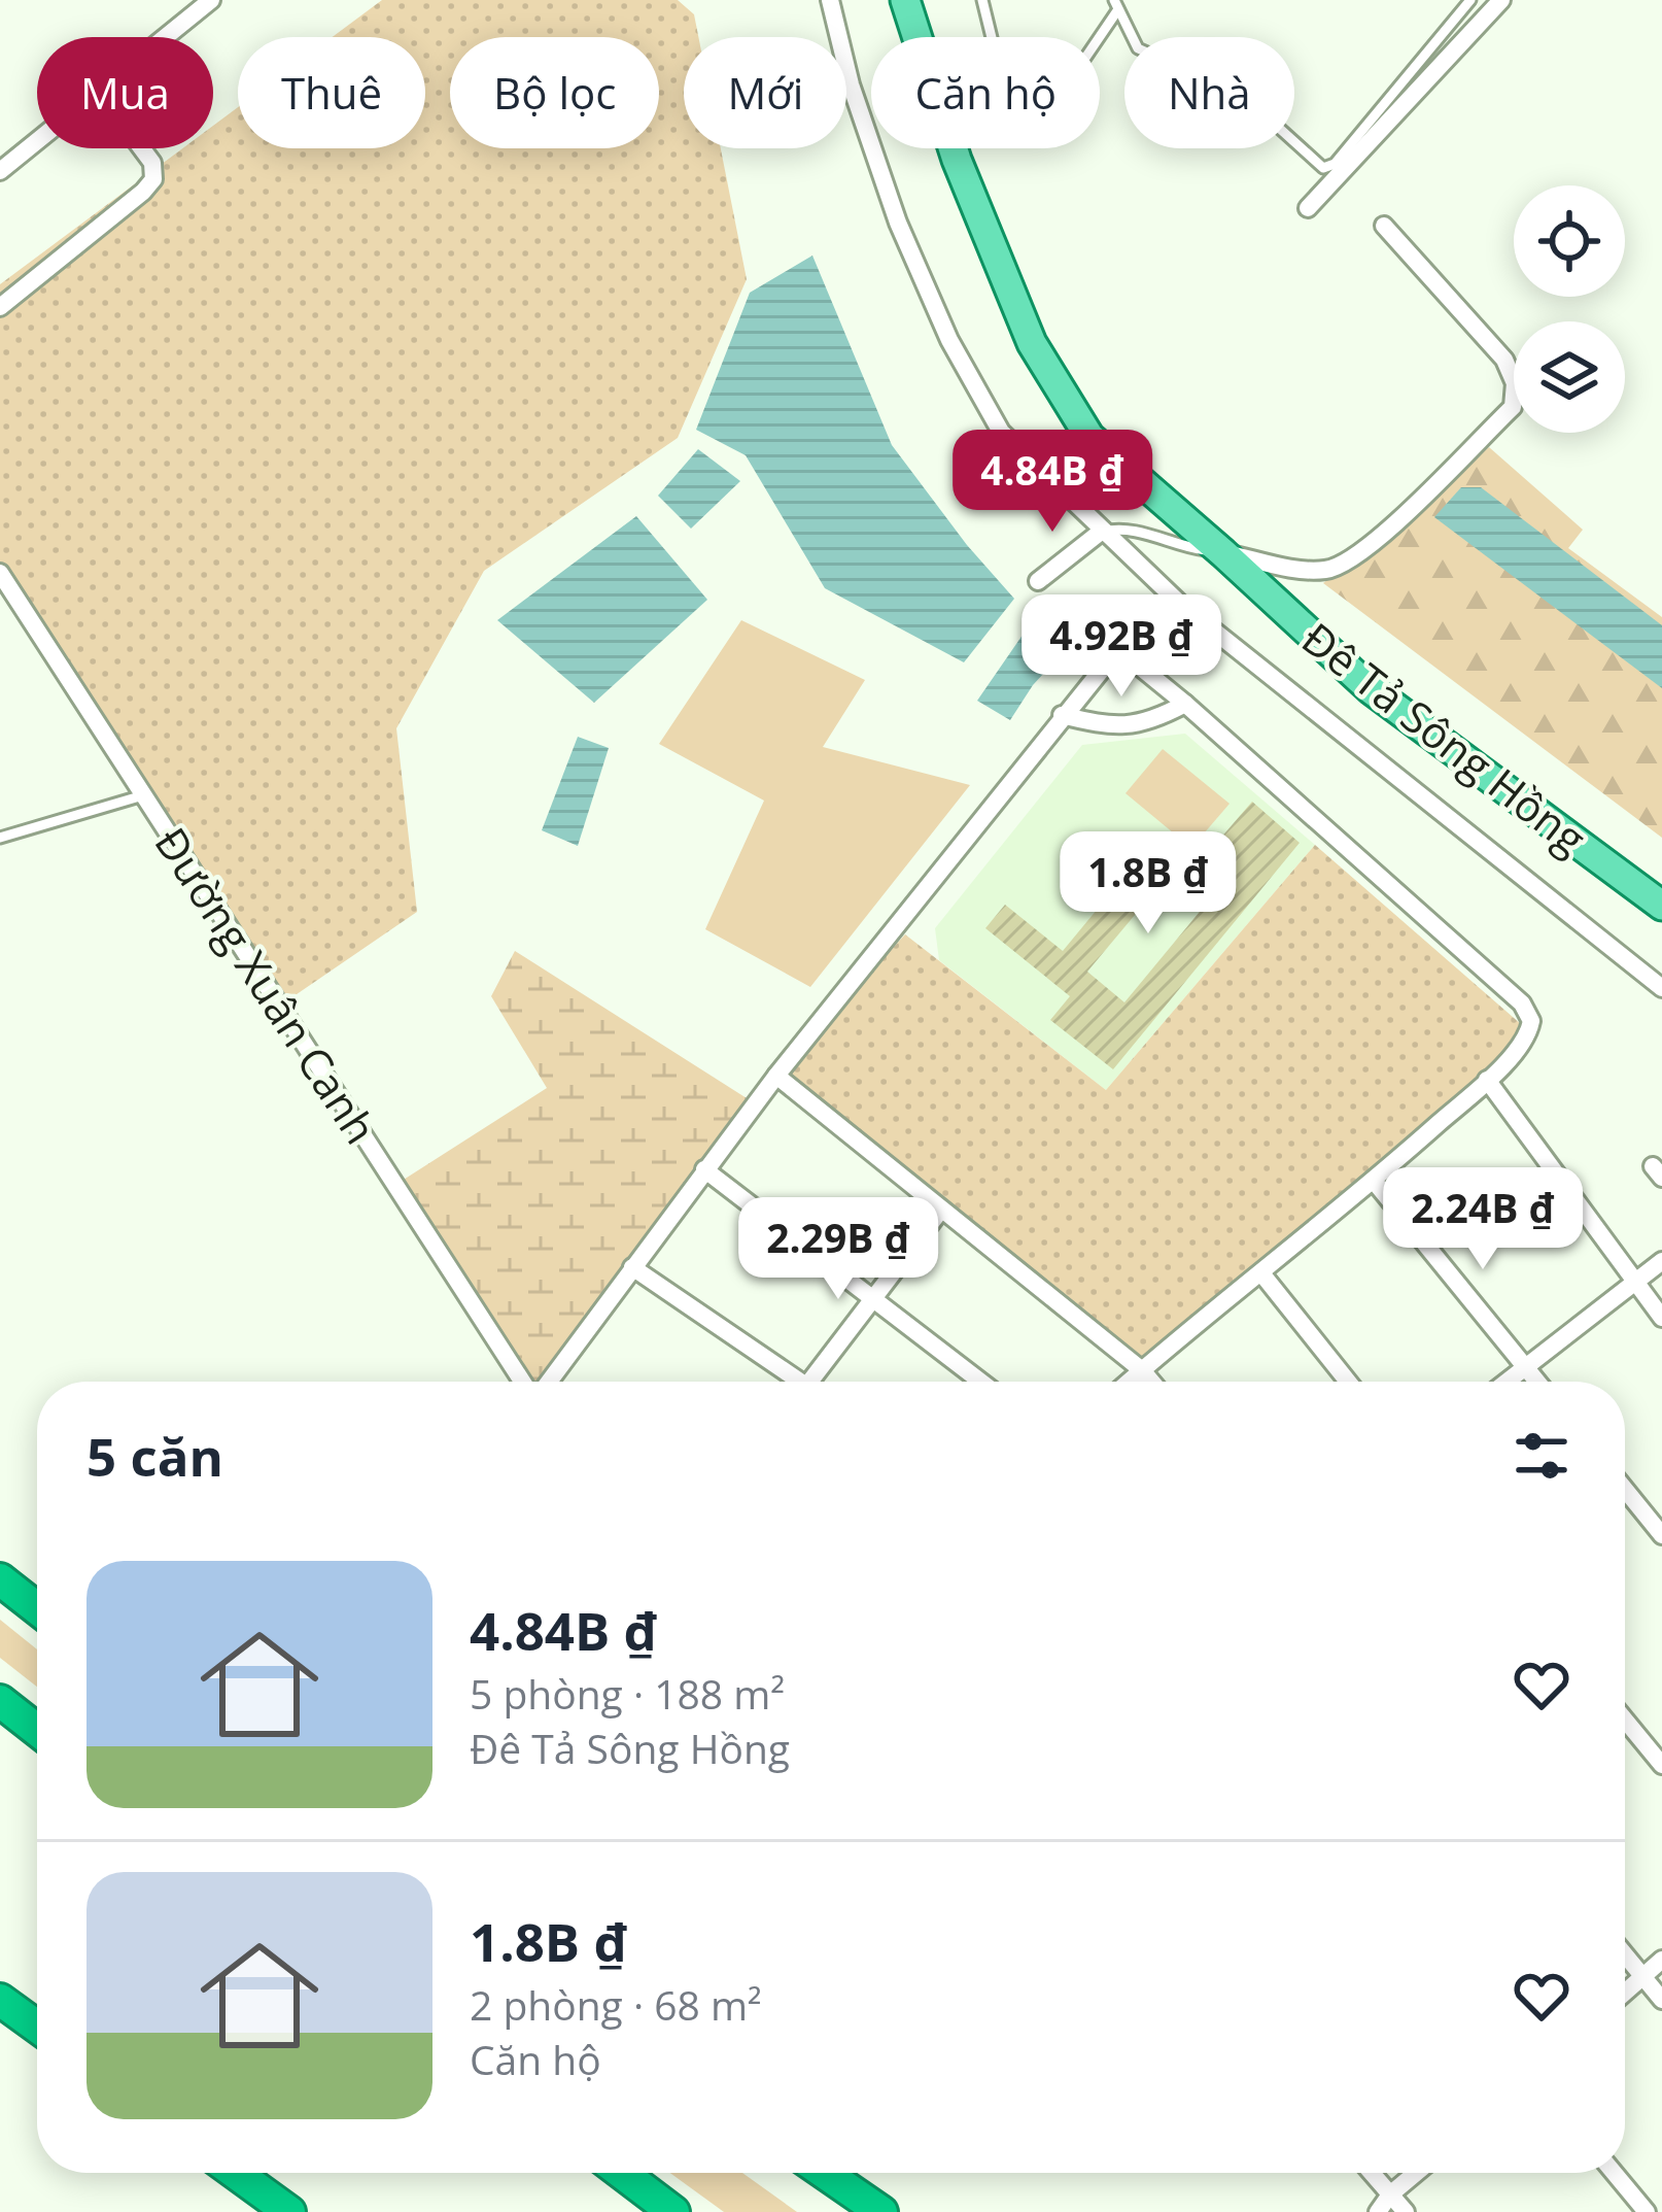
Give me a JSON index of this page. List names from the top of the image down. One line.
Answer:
{"streets":{"main road":["Đê Tả Sông Hồng"],"street":["Đường Xuân Canh"]},"page":{"chip":["Mua","Thuê","Bộ lọc","Mới","Căn hộ","Nhà"],"price":["4.84B ₫","4.92B ₫","1.8B ₫","2.24B ₫","2.29B ₫"],"heading":"5 căn","list":[{"name":"4.84B ₫","note":"5 phòng · 188 m² · Đê Tả Sông Hồng"},{"name":"1.8B ₫","note":"2 phòng · 68 m² · Căn hộ"}]}}
